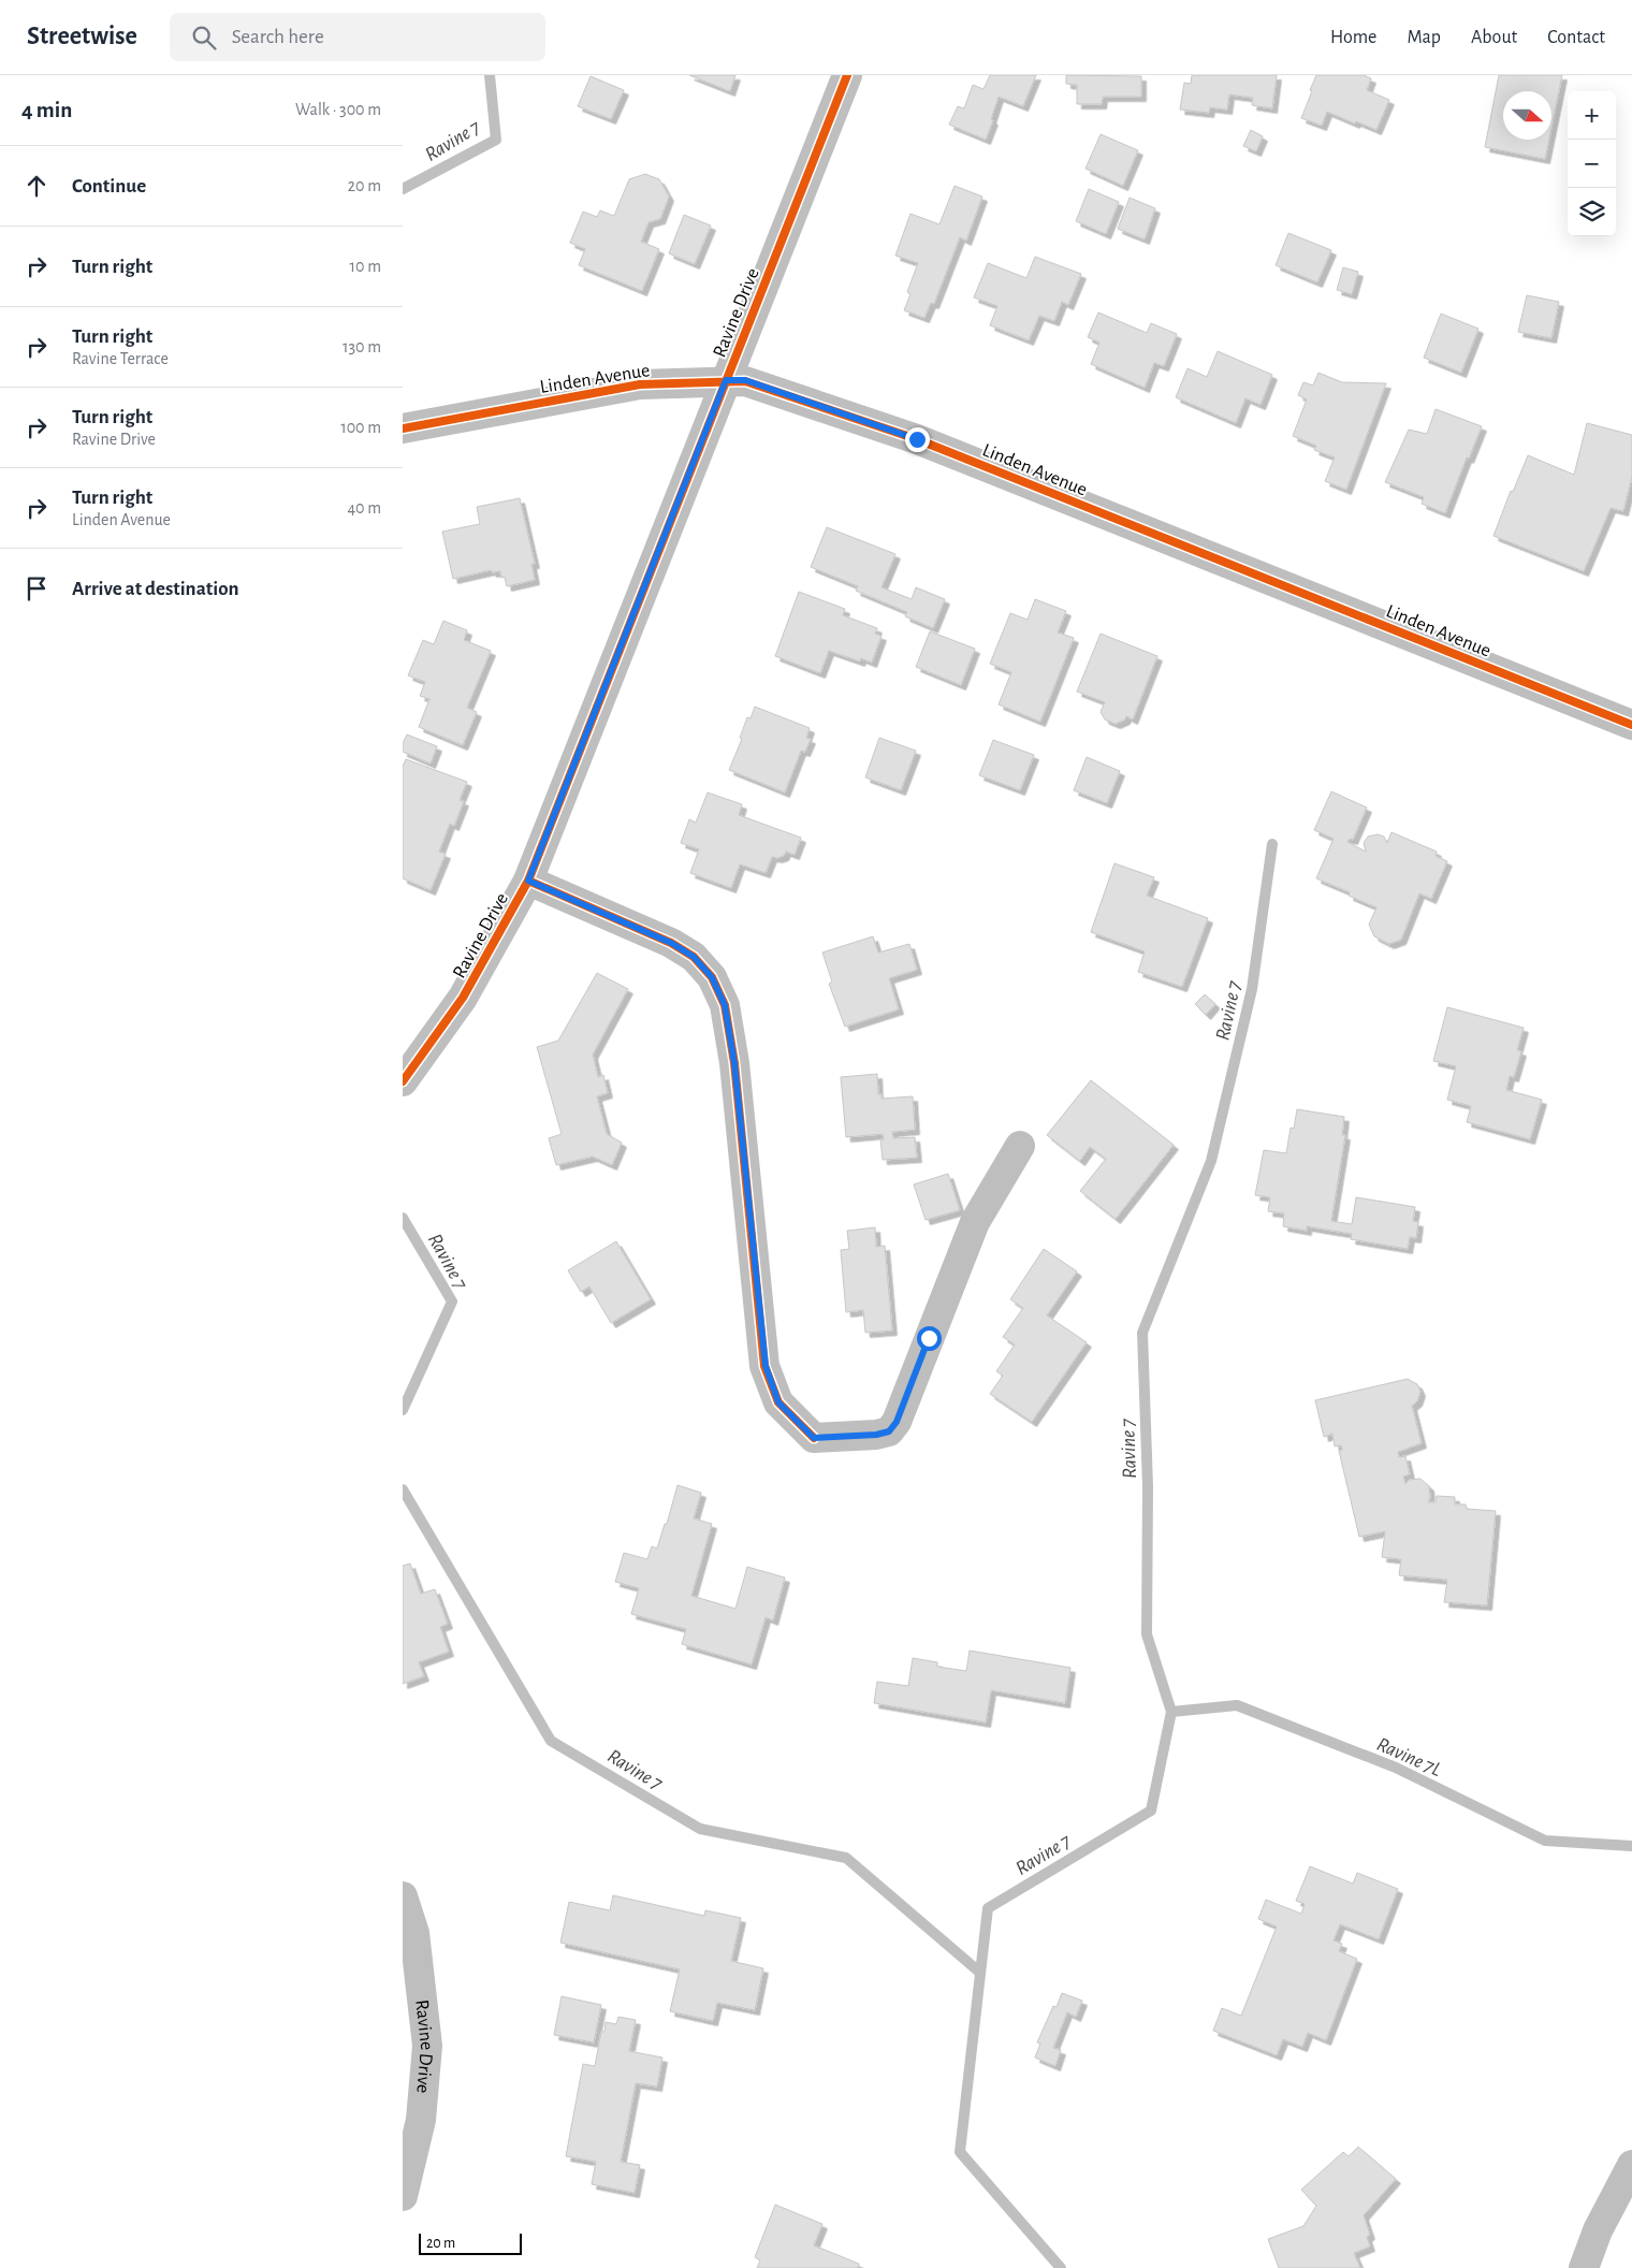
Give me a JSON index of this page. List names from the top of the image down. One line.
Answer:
{"streets":{"street":["Ravine Drive","Linden Avenue"]},"crossings":[["Ravine Drive","Linden Avenue"]],"water":["Ravine 7","Ravine 7L"],"scale_bar":"20 m","north":"right","page":{"header":"Streetwise","search":"Search here","nav":["Home","Map","About","Contact"],"heading":["4 min","Walk · 300 m"],"map_buttons":["+","−"],"list":[["Continue","20 m"],["Turn right","10 m"],["Turn right","Ravine Terrace","130 m"],["Turn right","Ravine Drive","100 m"],["Turn right","Linden Avenue","40 m"],"Arrive at destination"],"scale":"20 m"}}
